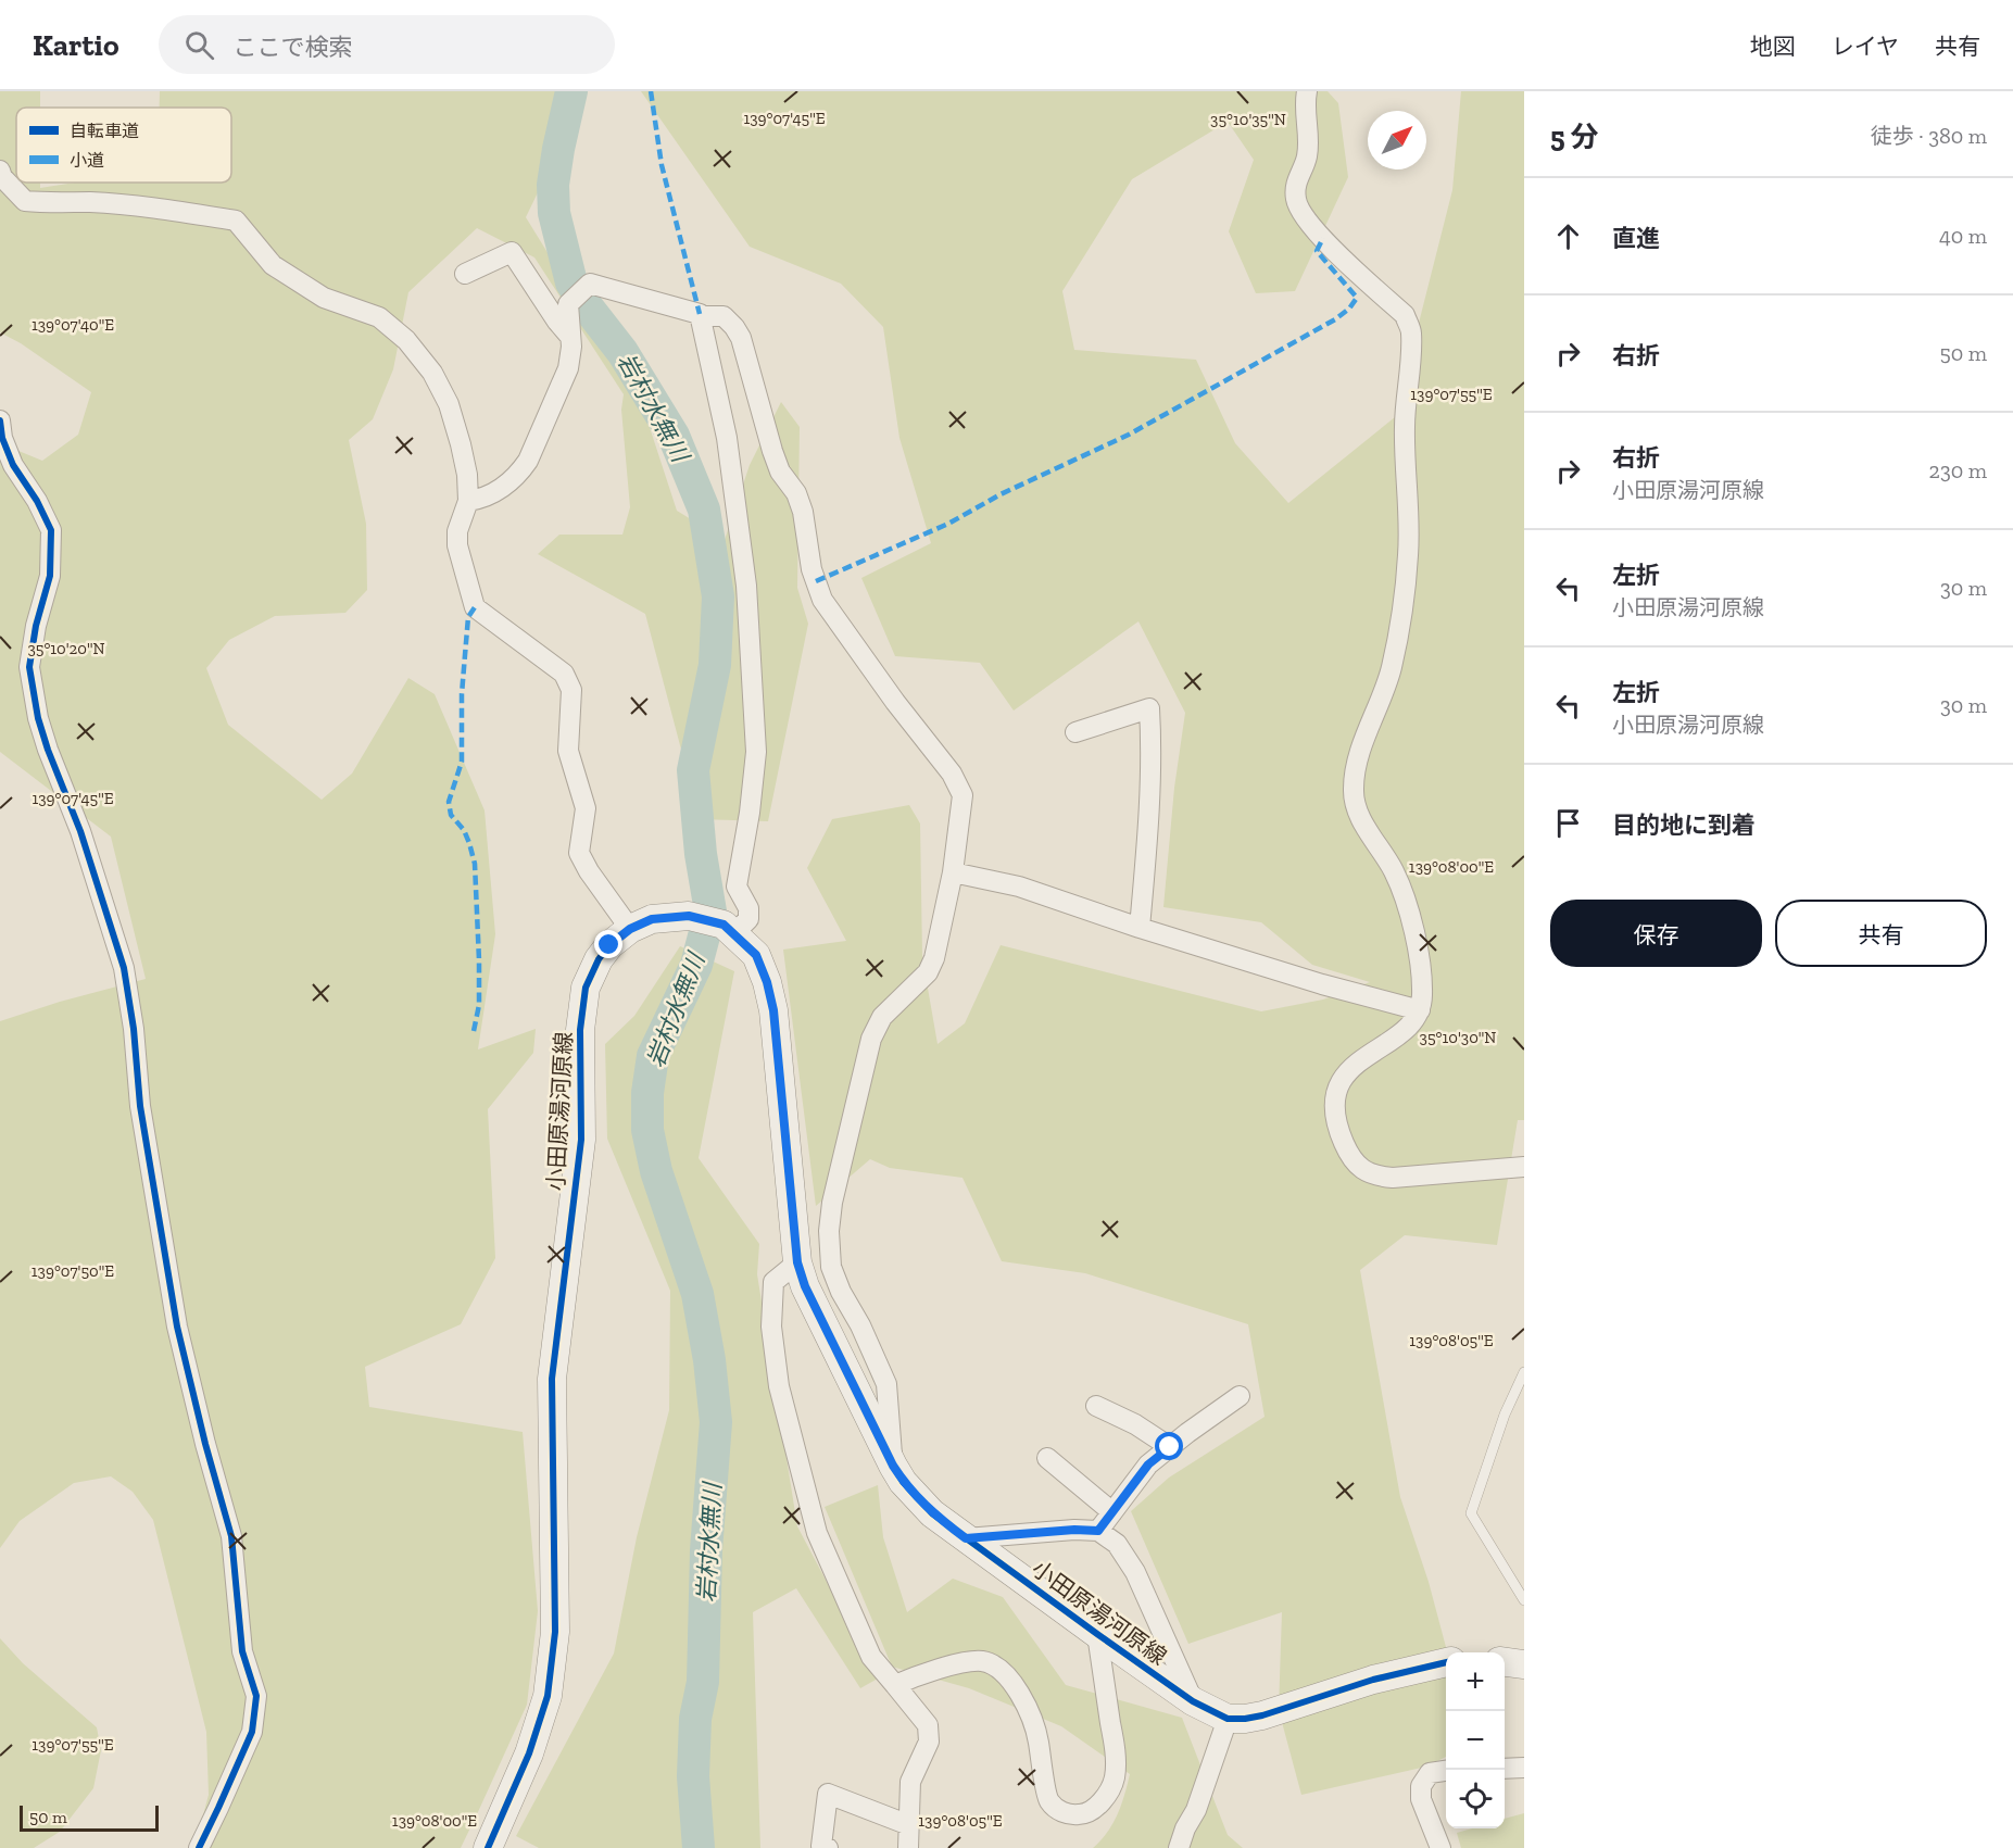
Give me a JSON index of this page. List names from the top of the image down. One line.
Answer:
{"streets":{"main road":["小田原湯河原線"]},"water":["岩村水無川"],"legend":["自転車道","小道"],"scale_bar":"50 m","north":"top right","page":{"header":"Kartio","search":"ここで検索","nav":["地図","レイヤ","共有"],"heading":["5 分","徒歩 · 380 m"],"list":[["直進","40 m"],["右折","50 m"],["右折","小田原湯河原線","230 m"],["左折","小田原湯河原線","30 m"],["左折","小田原湯河原線","30 m"],"目的地に到着"],"buttons":["保存","共有"],"map_buttons":["+","−"],"scale":"50 m"},"coordinates":["139°07'45\"E","35°10'35\"N","139°07'40\"E","139°07'55\"E","35°10'20\"N","139°08'00\"E","35°10'30\"N","139°07'50\"E","139°08'05\"E"]}
